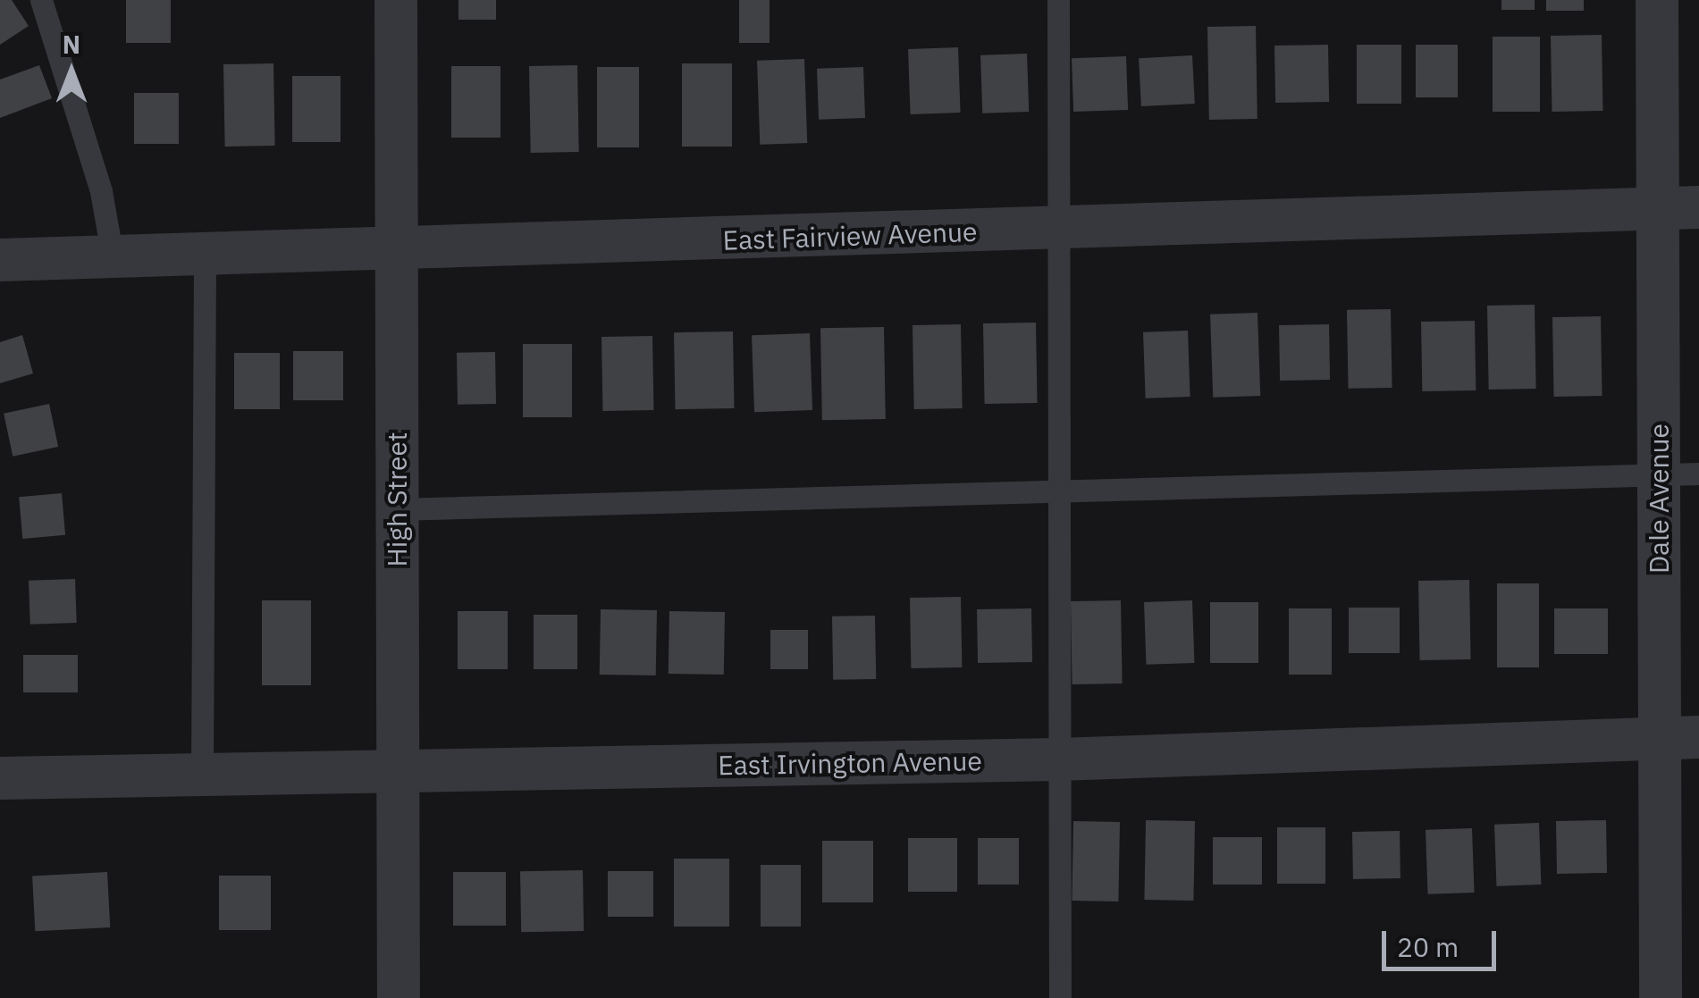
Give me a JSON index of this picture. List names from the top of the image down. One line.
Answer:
{"streets":{"street":["East Fairview Avenue","Dale Avenue","High Street","East Irvington Avenue"]},"crossings":[["East Fairview Avenue","Dale Avenue"],["East Fairview Avenue","High Street"],["Dale Avenue","East Irvington Avenue"],["High Street","East Irvington Avenue"]],"scale_bar":"20 m","north":"top"}
